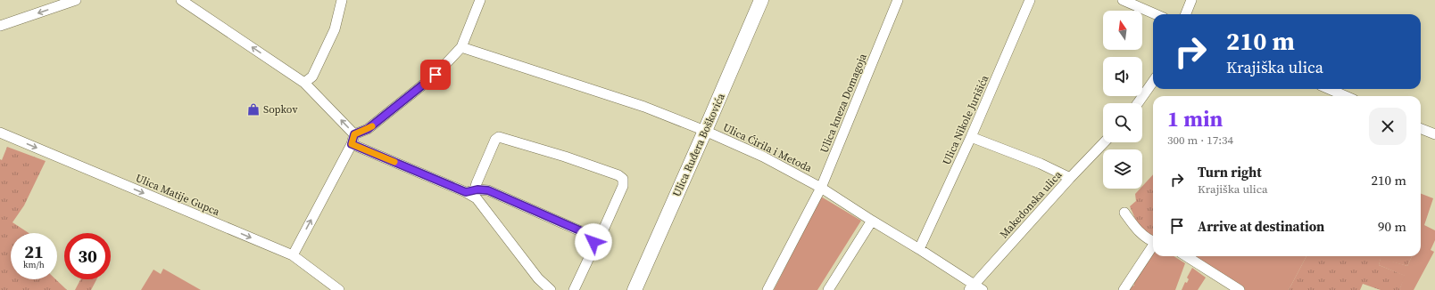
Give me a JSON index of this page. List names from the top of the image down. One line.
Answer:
{"streets":{"main road":["Ulica Ruđera Boškovića"],"street":["Ulica kneza Domagoja","Ulica Nikole Jurišića","Ulica Ćirila i Metoda","Ulica Matije Gupca","Makedonska ulica"]},"crossings":[["Ulica kneza Domagoja","Ulica Ćirila i Metoda"],["Ulica Nikole Jurišića","Ulica Ćirila i Metoda"],["Ulica Ruđera Boškovića","Ulica Ćirila i Metoda"],["Ulica Ćirila i Metoda","Makedonska ulica"]],"one_way":["Ulica Matije Gupca"],"places":{"shop":["Sopkov"]},"north":"top","page":{"turn":["210 m","Krajiška ulica"],"heading":["1 min","300 m · 17:34"],"list":[{"name":"Turn right","note":"Krajiška ulica","value":"210 m"},{"name":"Arrive at destination","value":"90 m"}],"speed":"21 km/h","limit":"30"}}
